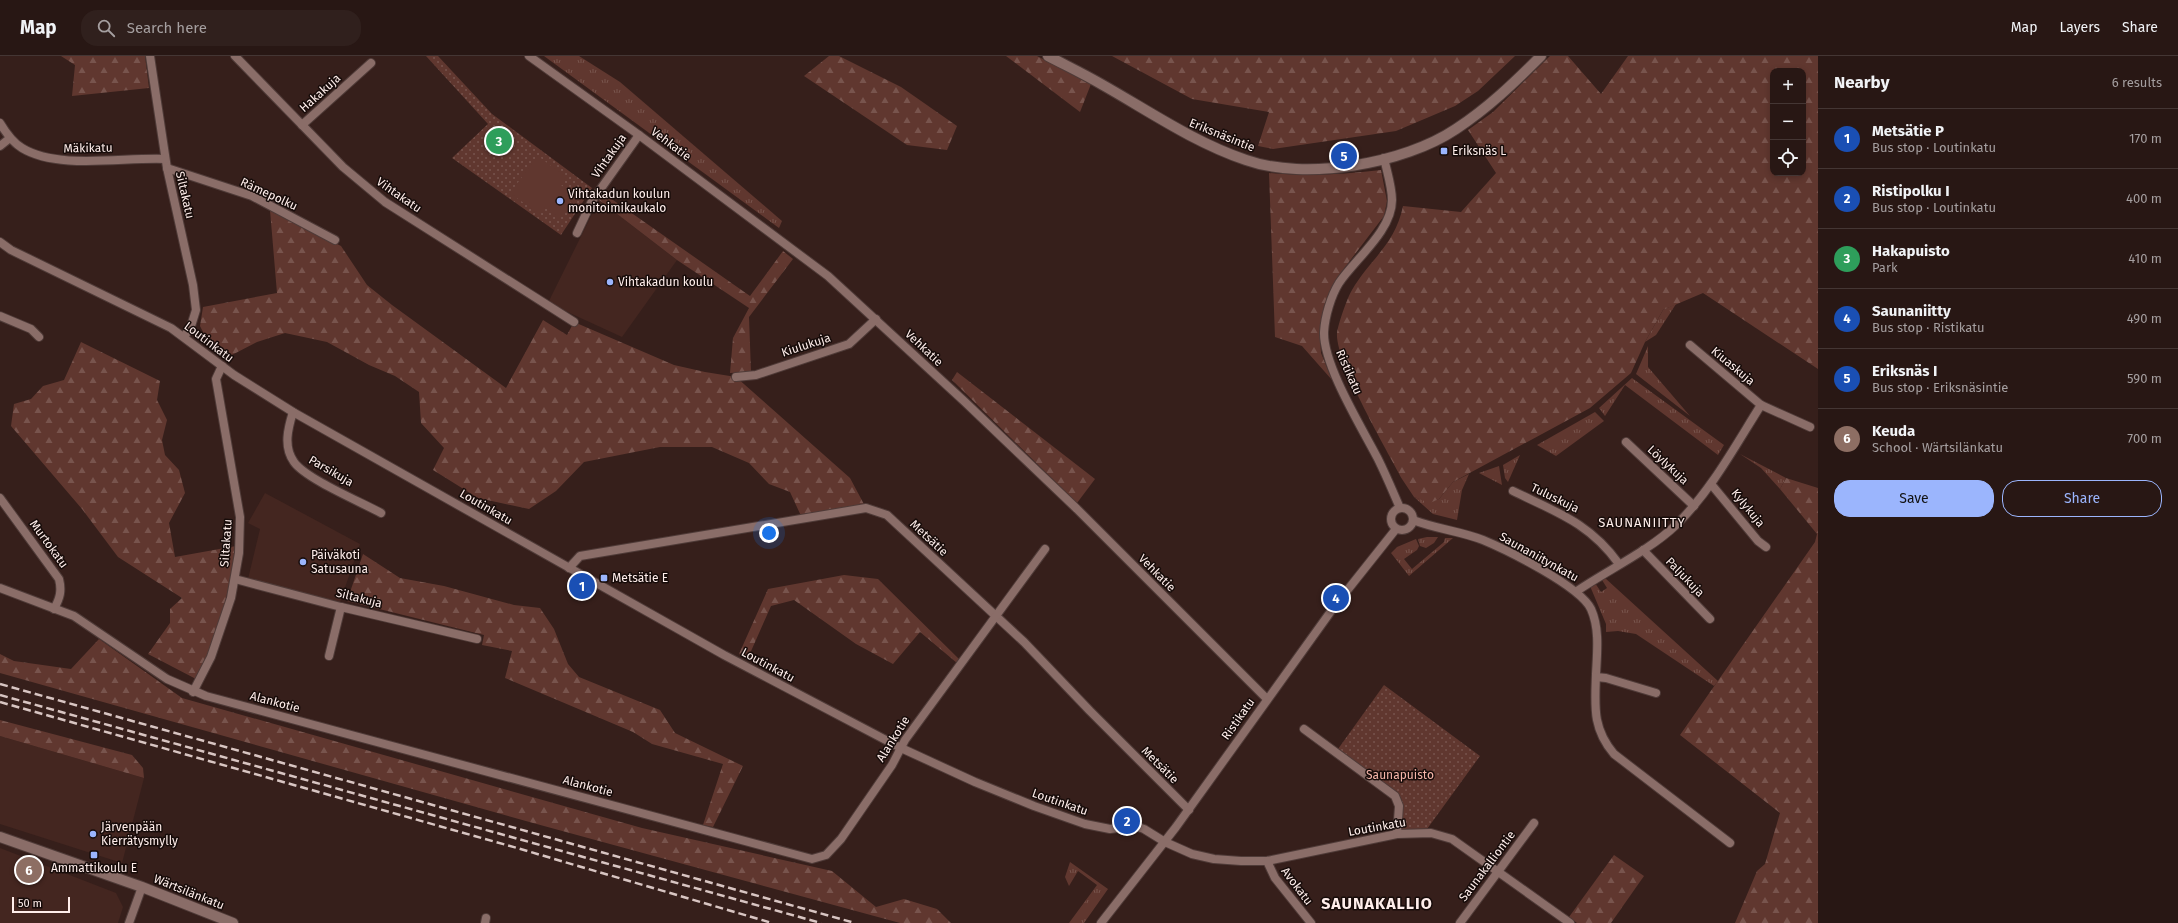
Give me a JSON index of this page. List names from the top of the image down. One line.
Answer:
{"streets":{"street":["Hakakuja","Eriksnäsintie","Vehkatie","Mäkikatu","Vihtakuja","Rämepolku","Siltakatu","Vihtakatu","Loutinkatu","Kiulukuja","Kiuaskuja","Ristikatu","Löylykuja","Parsikuja","Tuluskuja","Kylykuja","Metsätie","Murtokatu","Saunaniitynkatu","Paljukuja","Siltakuja","Alankotie","Saunakalliontie","Avokatu","Wärtsilänkatu"]},"crossings":[["Hakakuja","Vihtakatu"],["Eriksnäsintie","Ristikatu"],["Vehkatie","Vihtakuja"],["Vehkatie","Kiulukuja"],["Vehkatie","Ristikatu"],["Mäkikatu","Siltakatu"],["Rämepolku","Siltakatu"],["Siltakatu","Loutinkatu"],["Siltakatu","Siltakuja"],["Siltakatu","Alankotie"],["Loutinkatu","Ristikatu"],["Loutinkatu","Parsikuja"],["Loutinkatu","Metsätie"],["Loutinkatu","Alankotie"],["Loutinkatu","Saunakalliontie"],["Loutinkatu","Avokatu"],["Ristikatu","Metsätie"],["Ristikatu","Saunaniitynkatu"],["Metsätie","Alankotie"],["Murtokatu","Alankotie"]],"districts":["SAUNANIITTY","SAUNAKALLIO"],"parks":["Saunapuisto"],"places":{"transit":["Eriksnäs L","Metsätie E","Ammattikoulu E"],"other":["Vihtakadun koulun monitoimikaukalo","Vihtakadun koulu","Päiväkoti Satusauna","Järvenpään Kierrätysmylly"]},"scale_bar":"50 m","page":{"header":"Map","search":"Search here","nav":["Map","Layers","Share"],"heading":["Nearby","6 results"],"map_buttons":["+","−"],"list":[{"mark":"1","name":"Metsätie P","note":"Bus stop · Loutinkatu","value":"170 m"},{"mark":"2","name":"Ristipolku I","note":"Bus stop · Loutinkatu","value":"400 m"},{"mark":"3","name":"Hakapuisto","note":"Park","value":"410 m"},{"mark":"4","name":"Saunaniitty","note":"Bus stop · Ristikatu","value":"490 m"},{"mark":"5","name":"Eriksnäs I","note":"Bus stop · Eriksnäsintie","value":"590 m"},{"mark":"6","name":"Keuda","note":"School · Wärtsilänkatu","value":"700 m"}],"pins":["3","5","1","4","2","6"],"buttons":["Save","Share"],"scale":"50 m"}}
